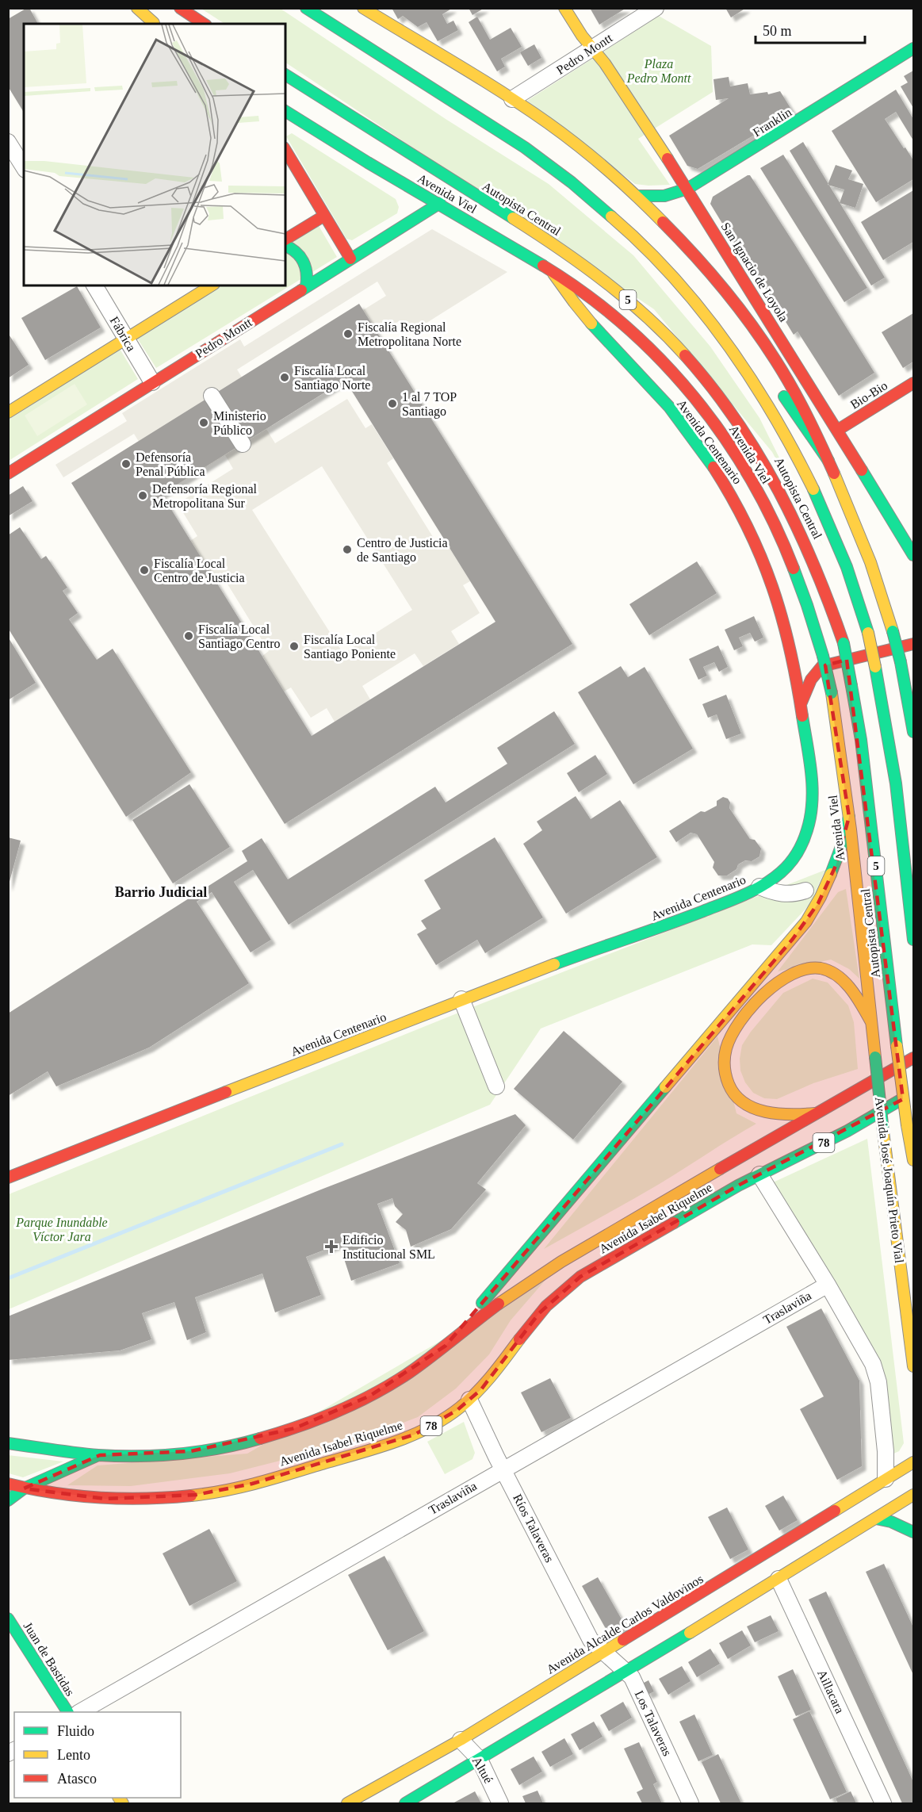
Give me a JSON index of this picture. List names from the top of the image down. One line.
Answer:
{"streets":{"main road":["Pedro Montt","Franklin","Avenida Viel","Autopista Central","San Ignacio de Loyola","5","Bio-Bio","Avenida Centenario","78","Avenida José Joaquín Prieto Vial","Avenida Isabel Riquelme","Avenida Alcalde Carlos Valdovinos","Juan de Bastidas"],"street":["Fábrica","Traslaviña","Ríos Talaveras","Aillacara","Los Talaveras","Altué"]},"crossings":[["Pedro Montt","Avenida Viel"],["Pedro Montt","San Ignacio de Loyola"],["Pedro Montt","Fábrica"],["Franklin","San Ignacio de Loyola"],["Avenida Viel","Avenida Centenario"],["Avenida Viel","Avenida José Joaquín Prieto Vial"],["San Ignacio de Loyola","Bio-Bio"],["Avenida Isabel Riquelme","Ríos Talaveras"],["Traslaviña","Ríos Talaveras"],["Ríos Talaveras","Avenida Alcalde Carlos Valdovinos"],["Ríos Talaveras","Los Talaveras"],["Avenida Alcalde Carlos Valdovinos","Aillacara"],["Avenida Alcalde Carlos Valdovinos","Los Talaveras"],["Avenida Alcalde Carlos Valdovinos","Altué"]],"districts":["Barrio Judicial"],"parks":["Plaza Pedro Montt","Parque Inundable Víctor Jara"],"places":{"other":["Fiscalía Regional Metropolitana Norte","Fiscalía Local Santiago Norte","1 al 7 TOP Santiago","Ministerio Público","Defensoría Penal Pública","Defensoría Regional Metropolitana Sur","Centro de Justicia de Santiago","Fiscalía Local Centro de Justicia","Fiscalía Local Santiago Centro","Fiscalía Local Santiago Poniente"],"health":["Edificio Institucional SML"]},"legend":["Fluido","Lento","Atasco"],"scale_bar":"50 m"}
